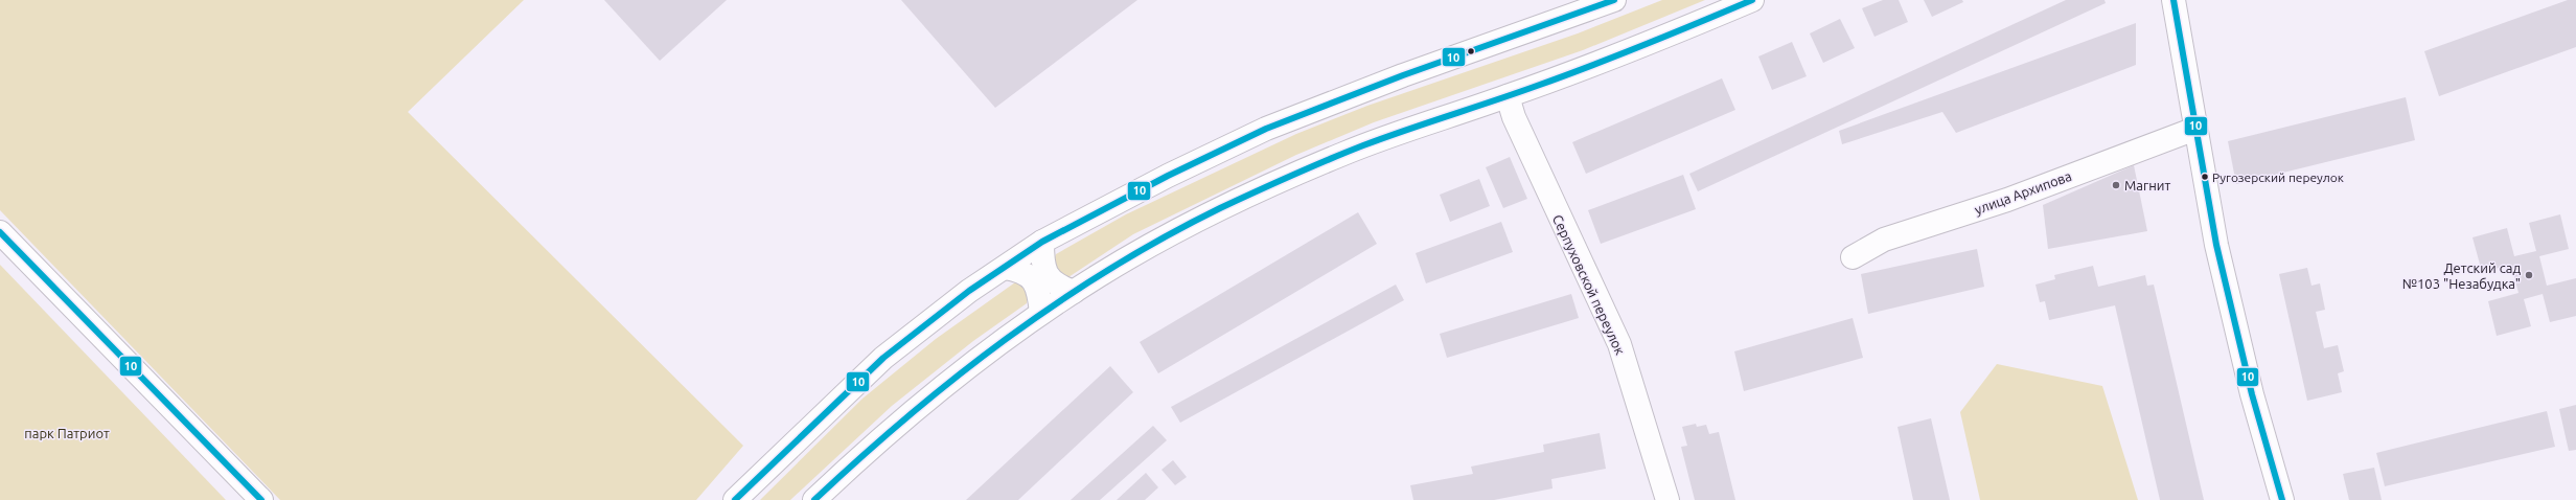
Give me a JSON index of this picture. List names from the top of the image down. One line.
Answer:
{"streets":{"main road":["улица Архипова","Серпуховской переулок"]},"parks":["парк Патриот"],"places":["Ругозерский переулок","Магнит","Детский сад №103 \"Незабудка\""],"lines":["transit line 10"]}
